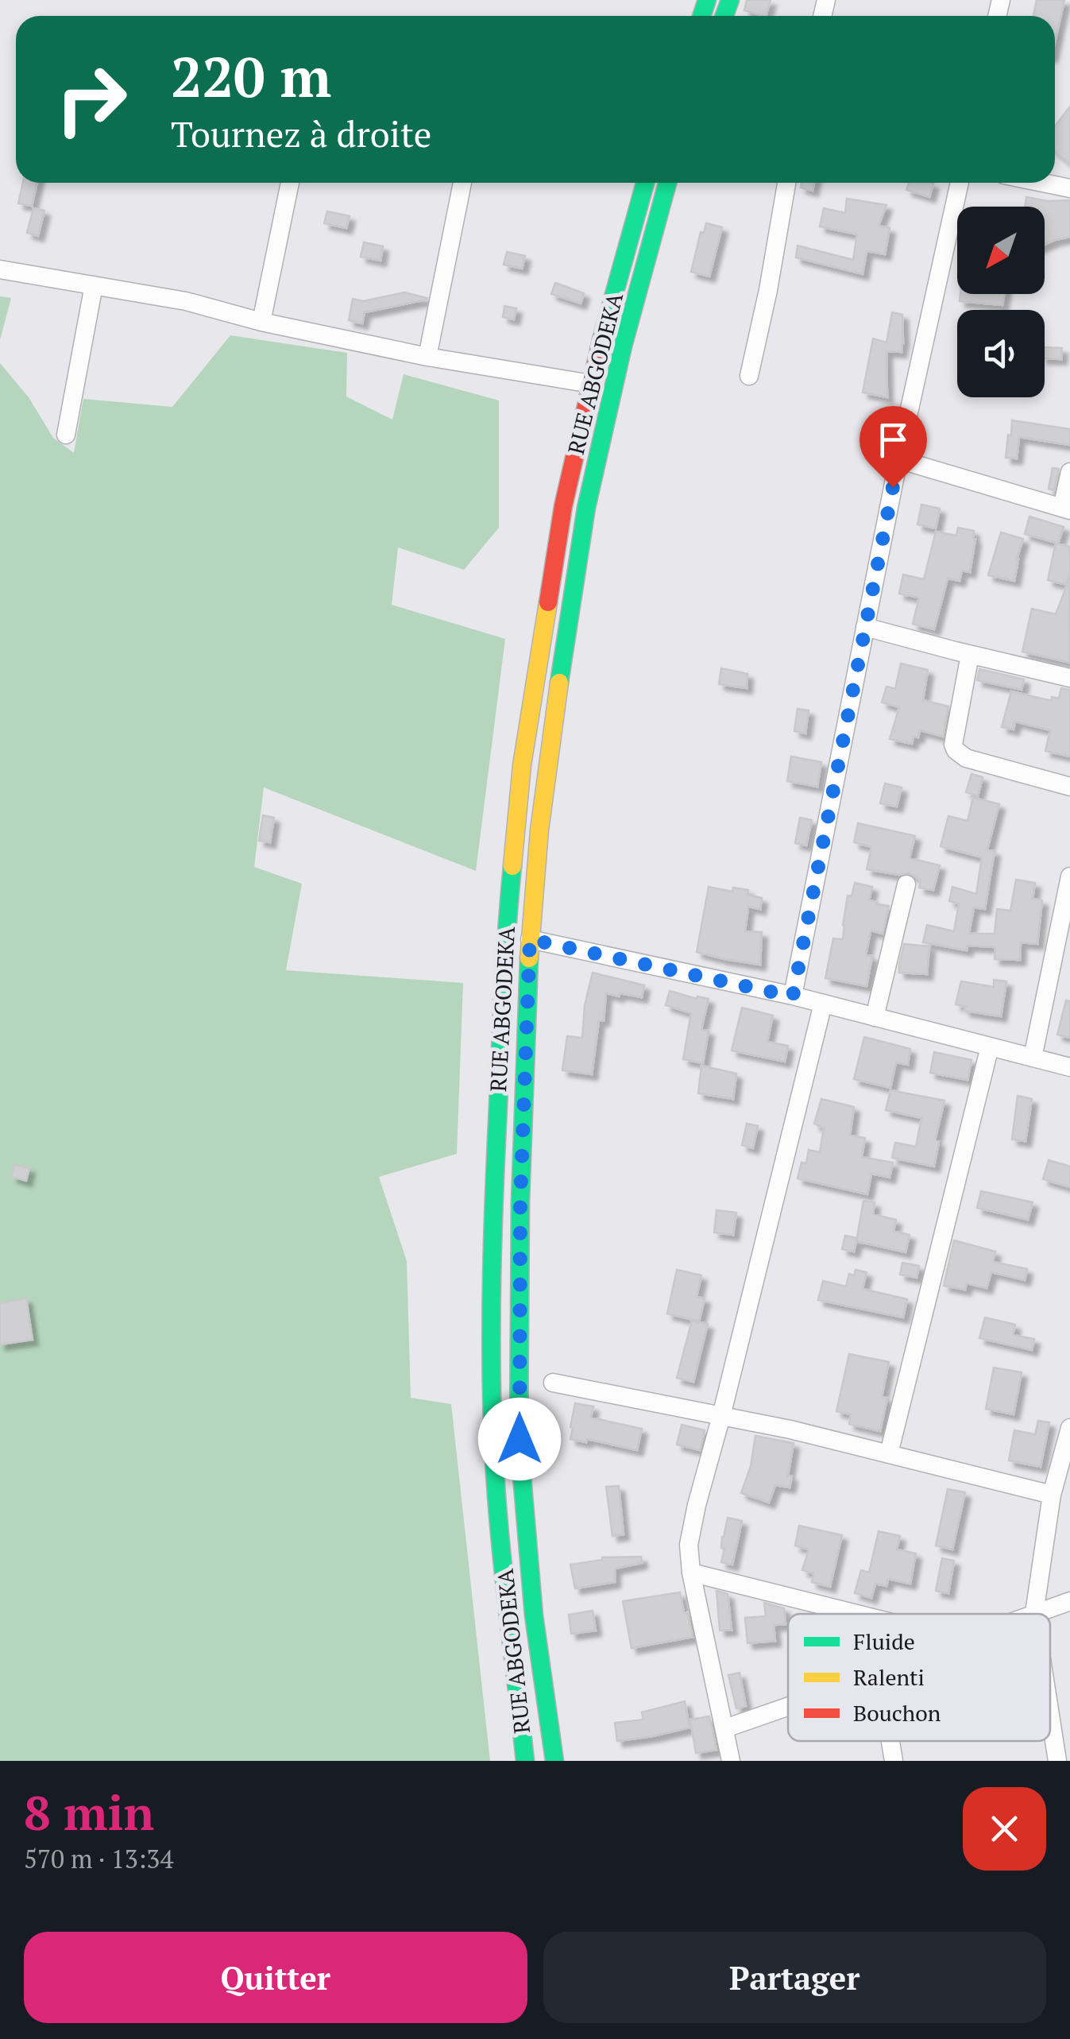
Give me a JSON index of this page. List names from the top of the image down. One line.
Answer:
{"streets":{"main road":["RUE ABGODEKA"]},"legend":["Fluide","Ralenti","Bouchon"],"north":"bottom left","page":{"turn":["220 m","Tournez à droite"],"heading":["8 min","570 m · 13:34"],"buttons":["Quitter","Partager"]}}
